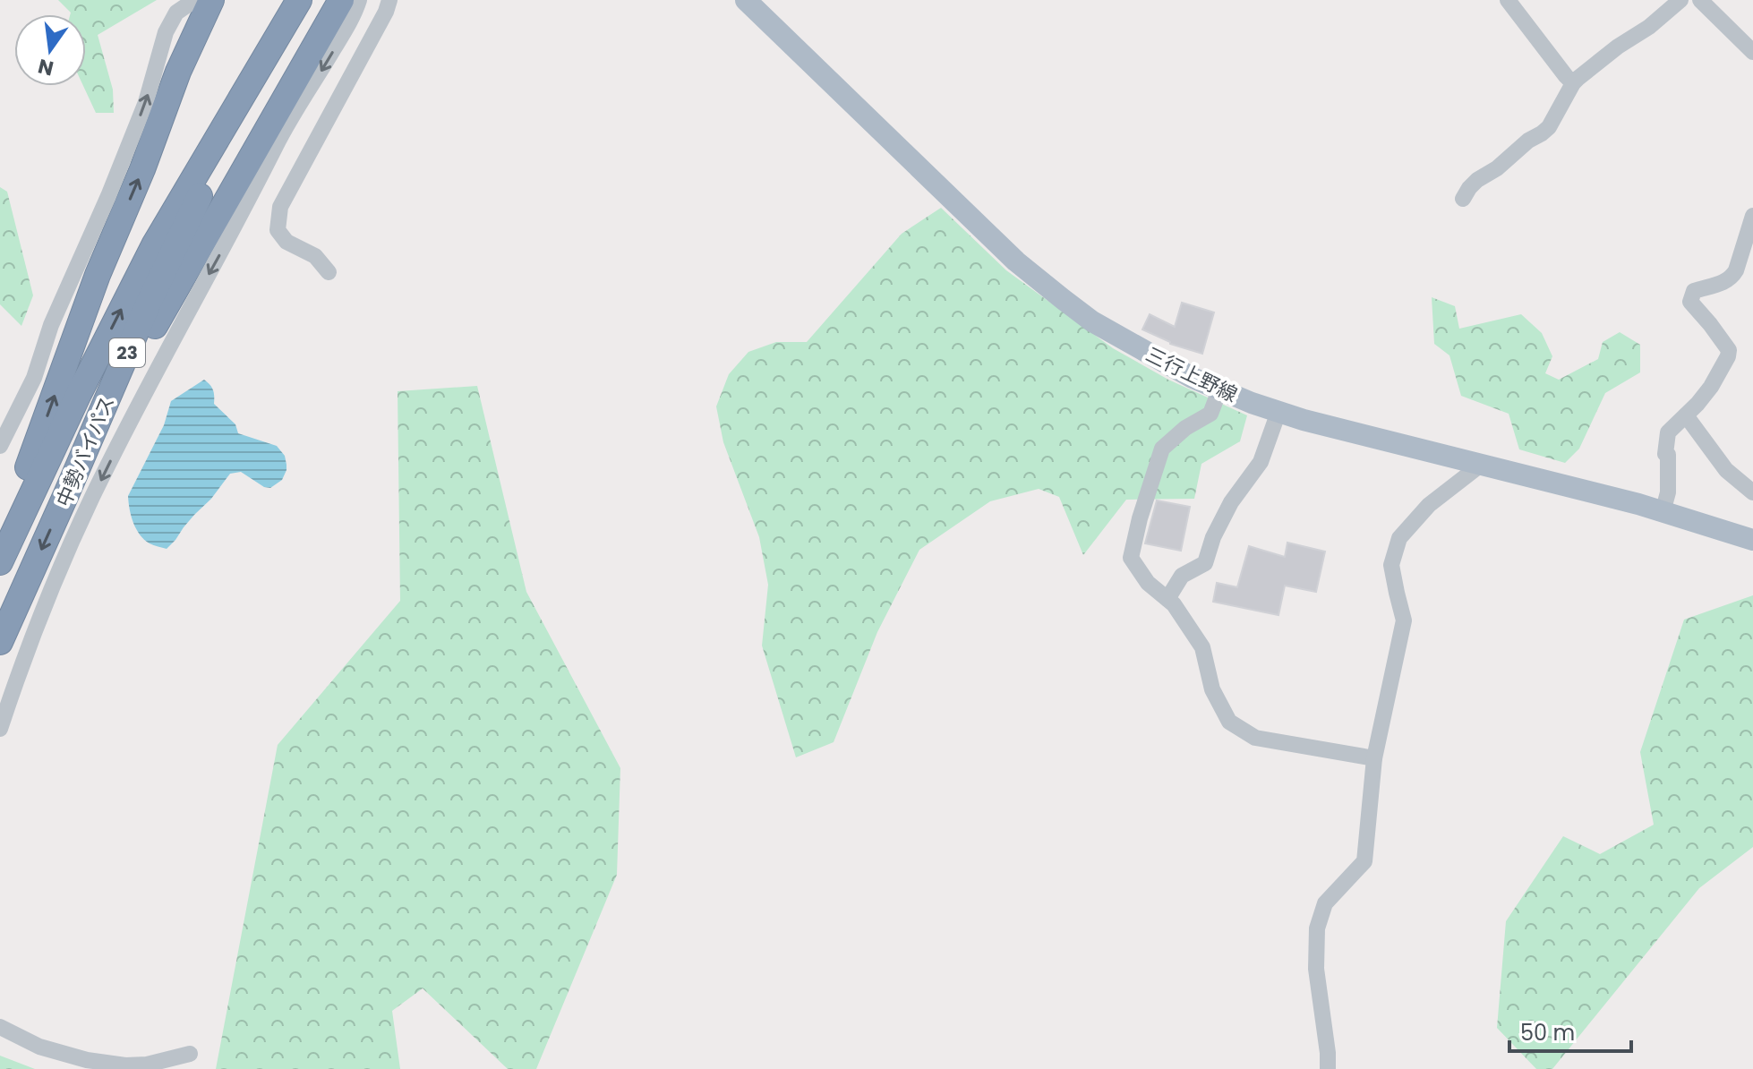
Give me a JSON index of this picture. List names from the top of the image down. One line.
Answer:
{"streets":{"highway":["23","中勢バイパス"],"main road":["三行上野線"]},"scale_bar":"50 m","north":"bottom"}
